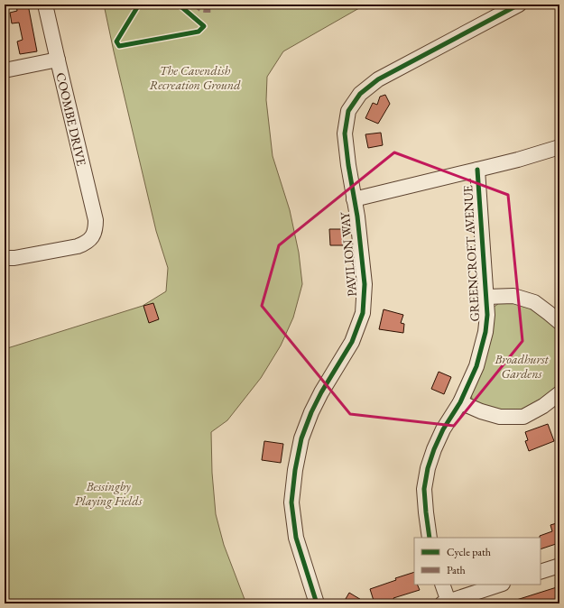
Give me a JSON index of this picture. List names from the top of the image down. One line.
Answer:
{"streets":{"street":["COOMBE DRIVE","GREENCROFT AVENUE","PAVILION WAY"]},"parks":["The Cavendish Recreation Ground","Broadhurst Gardens","Bessingby Playing Fields"],"legend":["Cycle path","Path"]}
